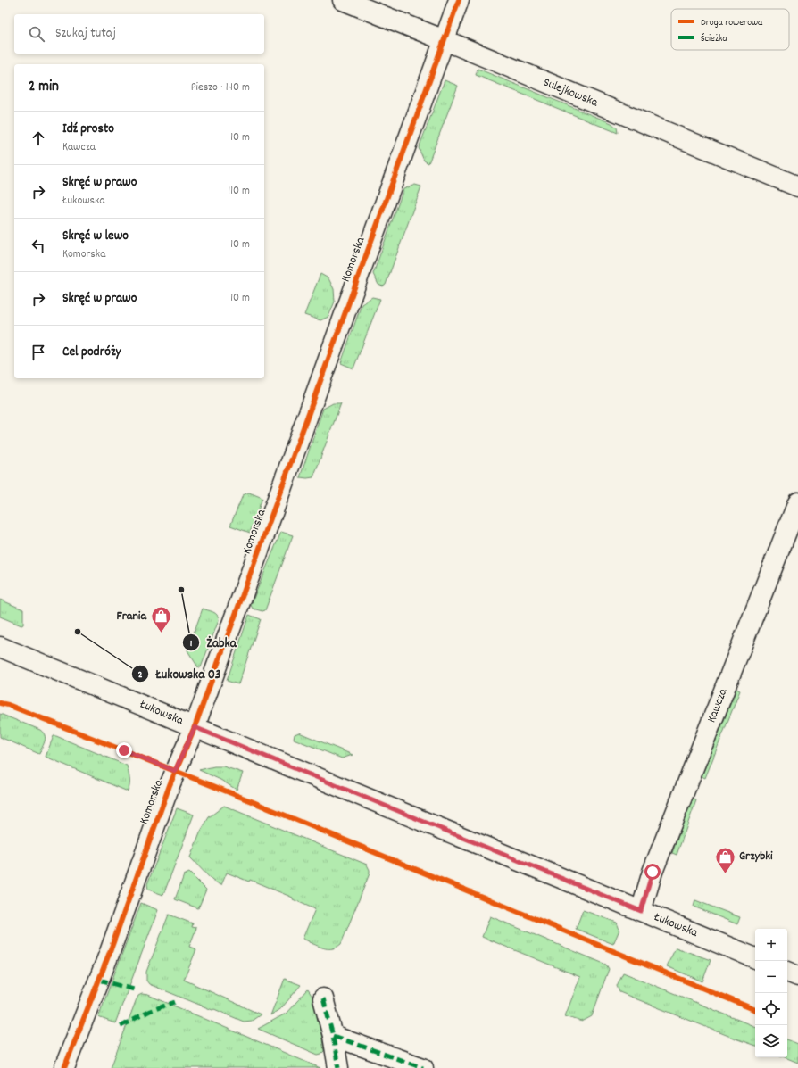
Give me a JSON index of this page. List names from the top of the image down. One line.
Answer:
{"streets":{"street":["Sulejkowska","Komorska","Kawcza","Łukowska"]},"crossings":[["Sulejkowska","Komorska"],["Komorska","Łukowska"],["Kawcza","Łukowska"]],"places":{"other":["Żabka","Łukowska 03"],"shop":["Frania","Grzybki"]},"legend":["Droga rowerowa","Ścieżka"],"page":{"search":"Szukaj tutaj","heading":["2 min","Pieszo · 140 m"],"list":[["Idź prosto","Kawcza","10 m"],["Skręć w prawo","Łukowska","110 m"],["Skręć w lewo","Komorska","10 m"],["Skręć w prawo","10 m"],"Cel podróży"],"map_buttons":["+","−"]}}
